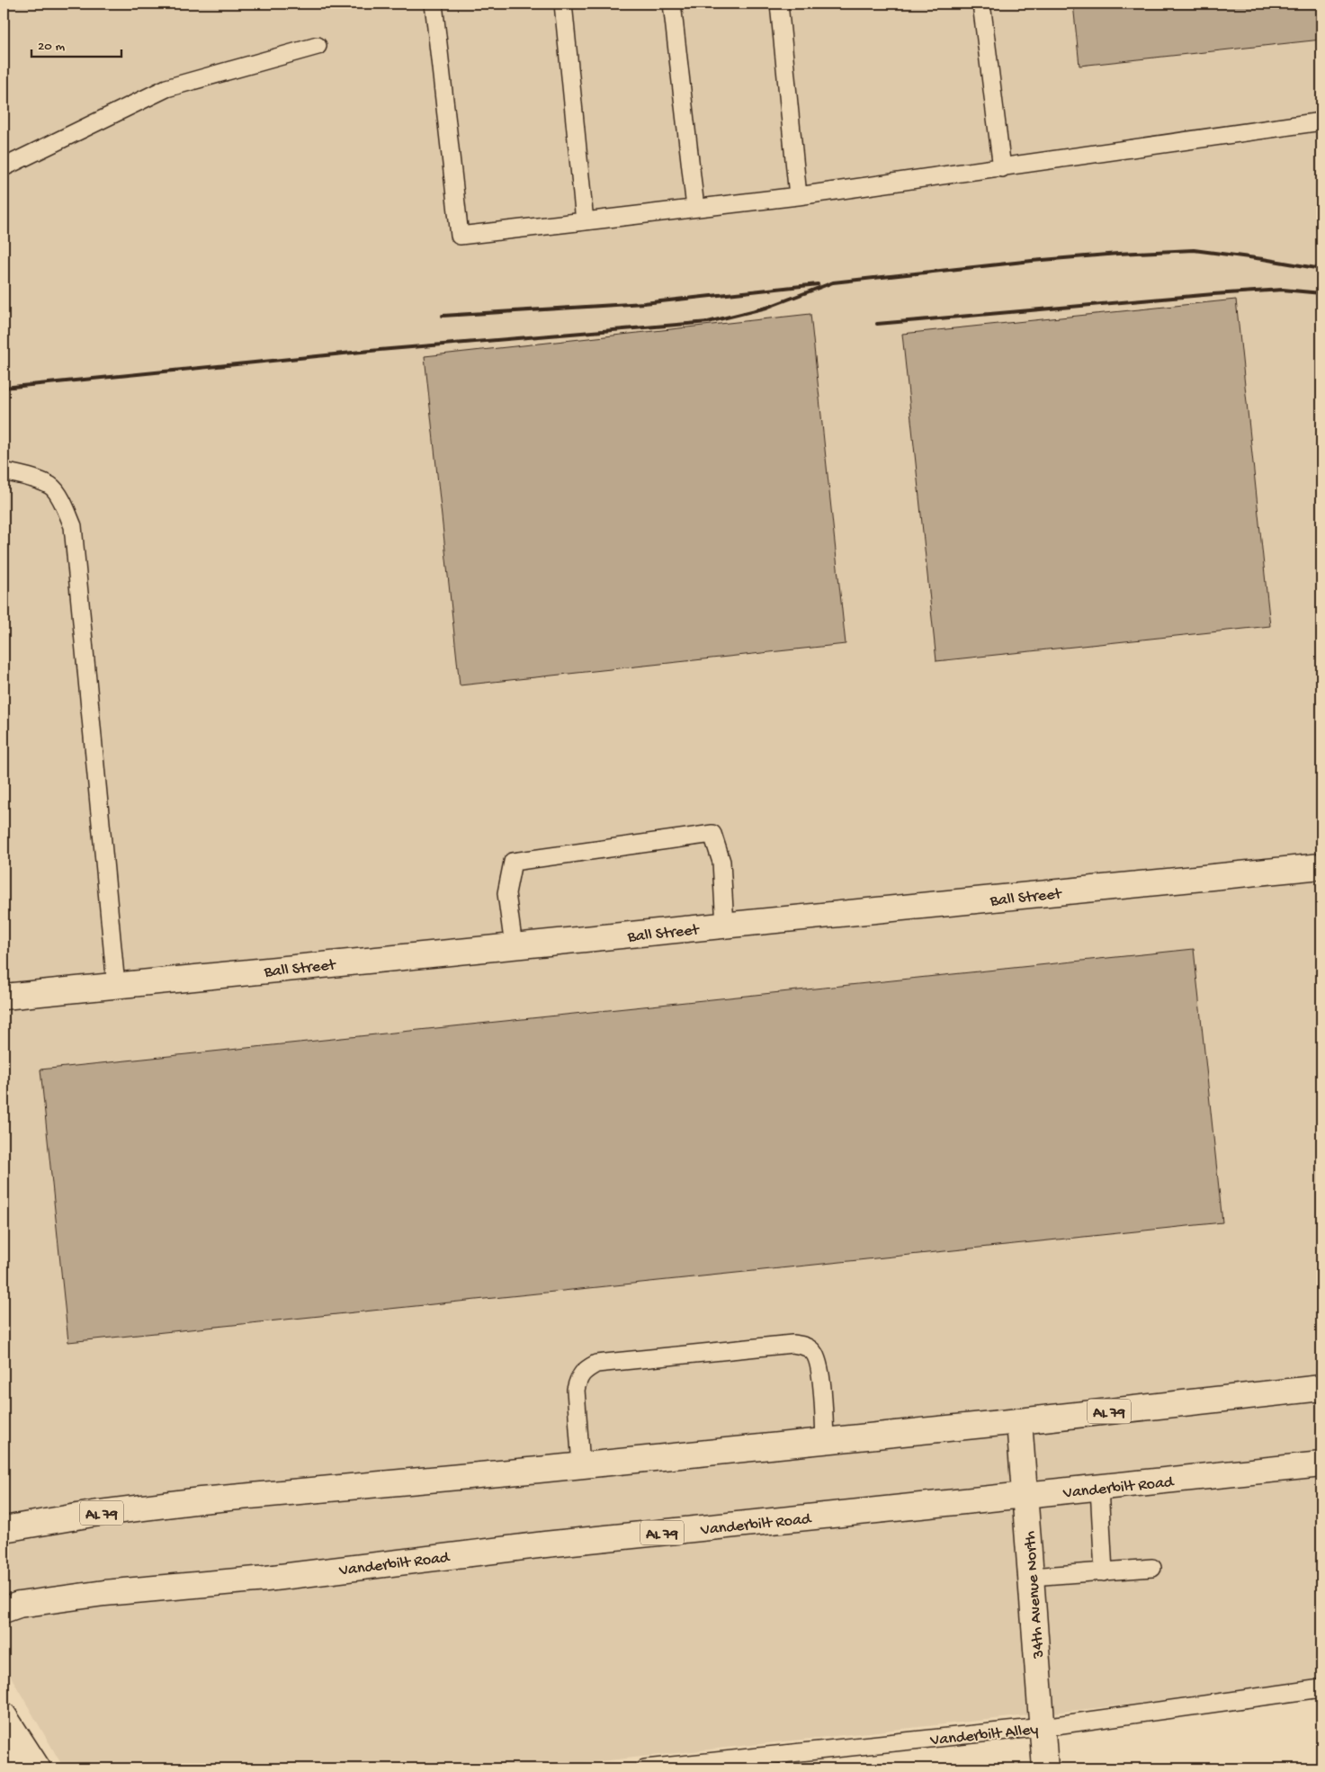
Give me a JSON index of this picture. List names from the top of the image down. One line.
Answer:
{"streets":{"main road":["Ball Street","AL 79","Vanderbilt Road","34th Avenue North"],"lane":["Vanderbilt Alley"]},"crossings":[["AL 79","34th Avenue North"],["Vanderbilt Road","34th Avenue North"],["34th Avenue North","Vanderbilt Alley"]],"scale_bar":"20 m"}
